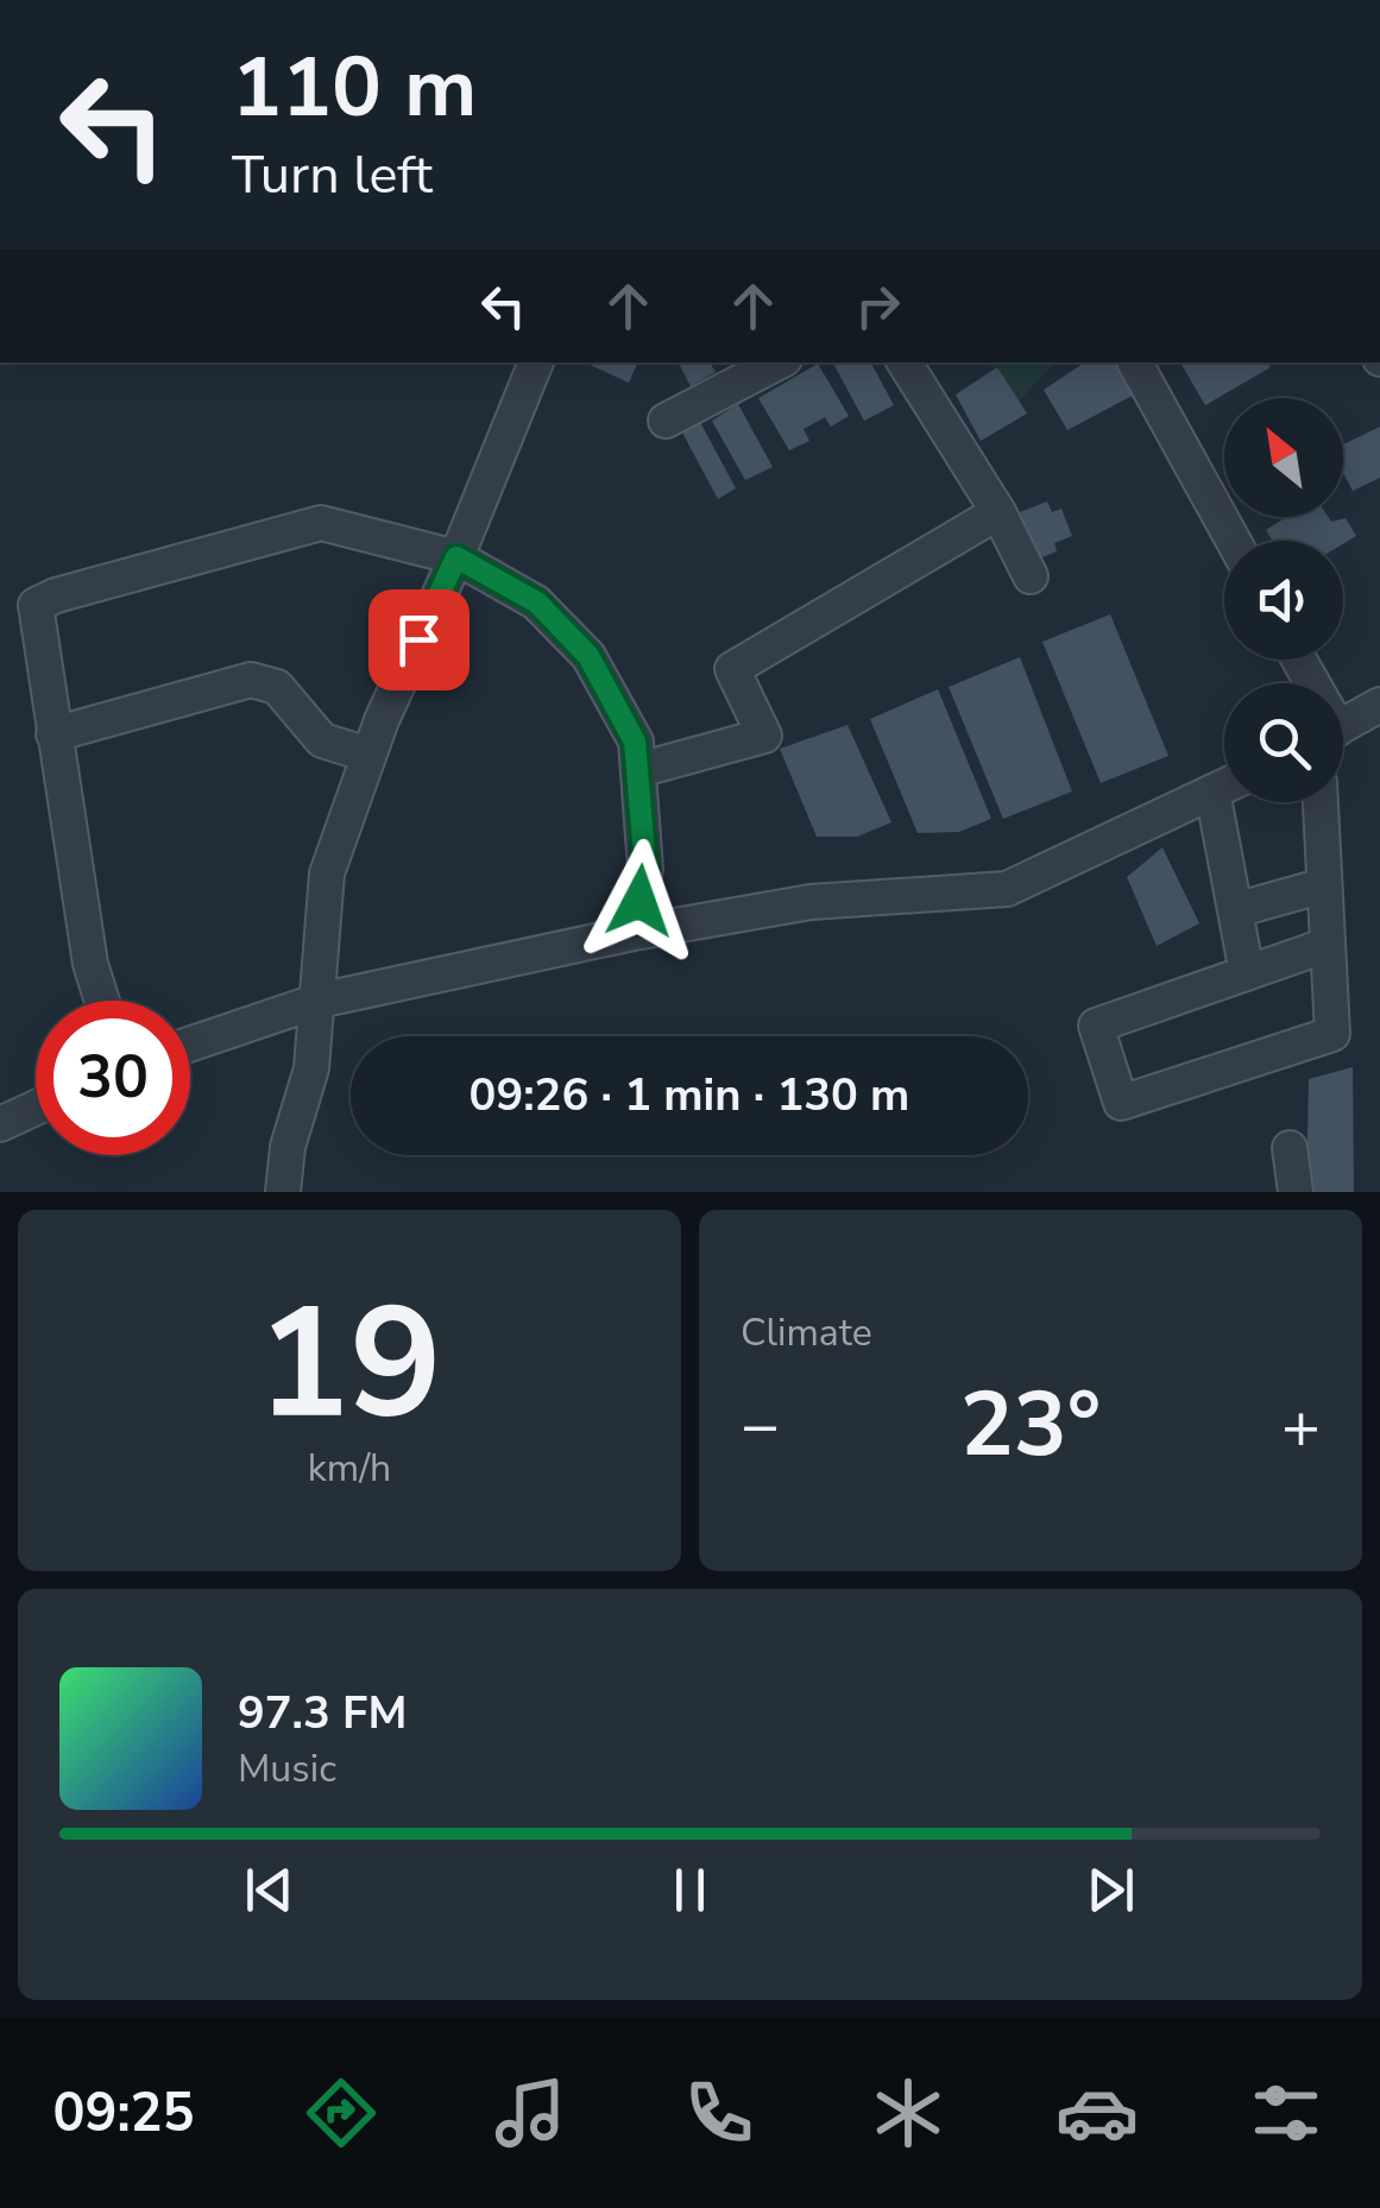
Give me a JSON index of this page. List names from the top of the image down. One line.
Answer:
{"north":"top left","page":{"turn":["110 m","Turn left"],"limit":"30","trip":"09:26 · 1 min · 130 m","tile":[["19","km/h"],"Climate"],"heat":["−","23°","+"],"song":["97.3 FM","Music"],"tabs":"09:25"}}
